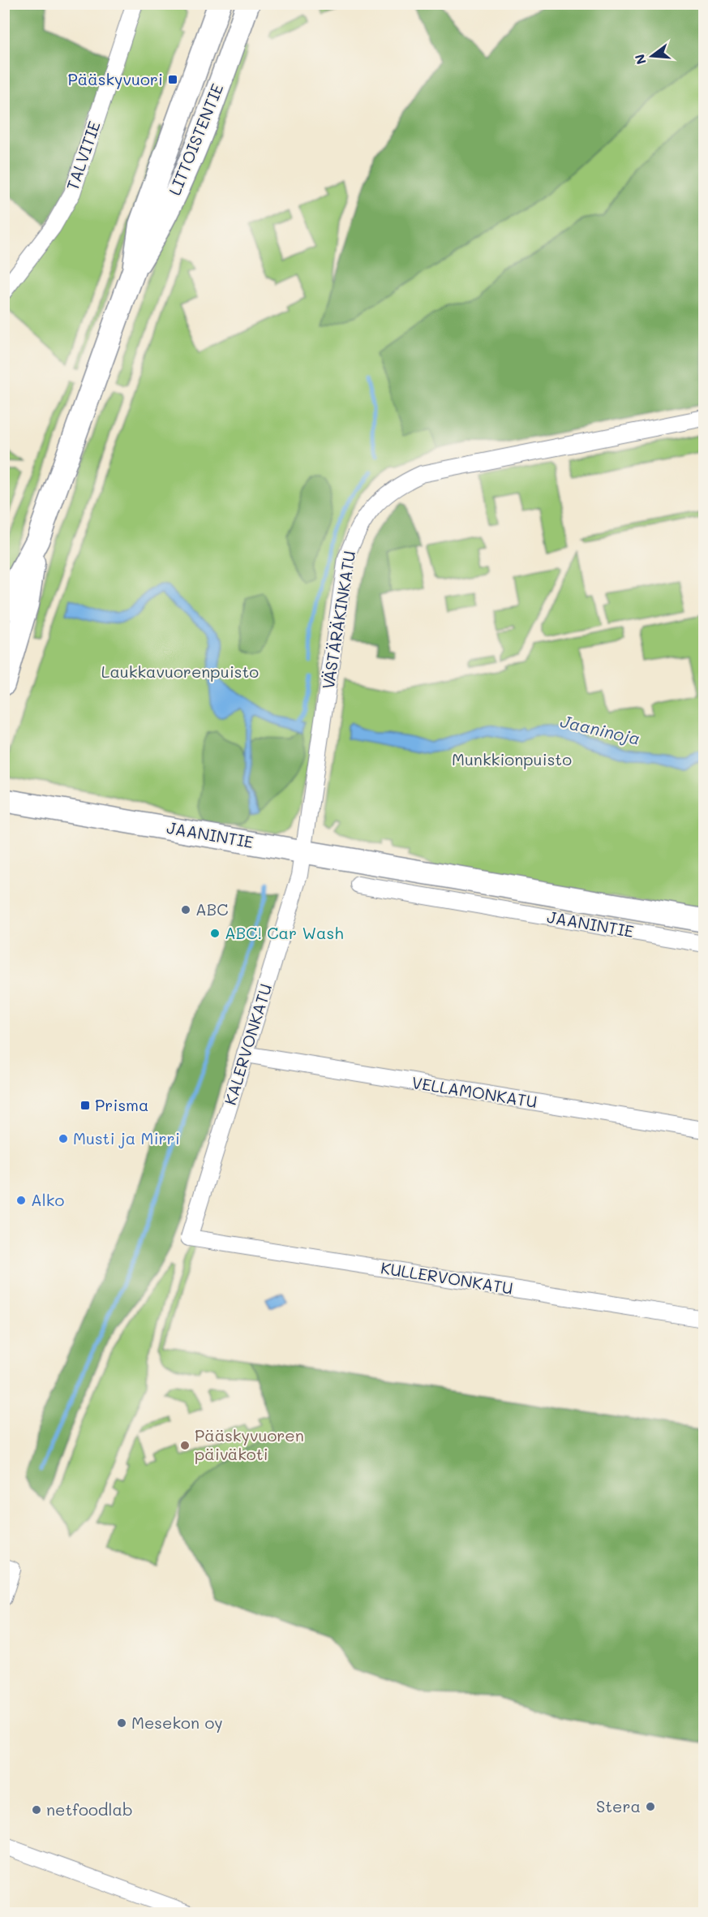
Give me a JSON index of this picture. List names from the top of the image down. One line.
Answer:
{"streets":{"main road":["LITTOISTENTIE","JAANINTIE"],"street":["TALVITIE","VÄSTÄRÄKINKATU","KALERVONKATU","VELLAMONKATU","KULLERVONKATU"]},"crossings":[["VÄSTÄRÄKINKATU","JAANINTIE"],["VÄSTÄRÄKINKATU","KALERVONKATU"],["JAANINTIE","KALERVONKATU"],["KALERVONKATU","VELLAMONKATU"],["KALERVONKATU","KULLERVONKATU"]],"water":["Jaaninoja"],"parks":["Laukkavuorenpuisto","Munkkionpuisto"],"places":{"transit":["Pääskyvuori","Prisma"],"other":["ABC","ABC! Car Wash","Musti ja Mirri","Alko","Pääskyvuoren päiväkoti","Mesekon oy","Stera","netfoodlab"]},"north":"left"}
